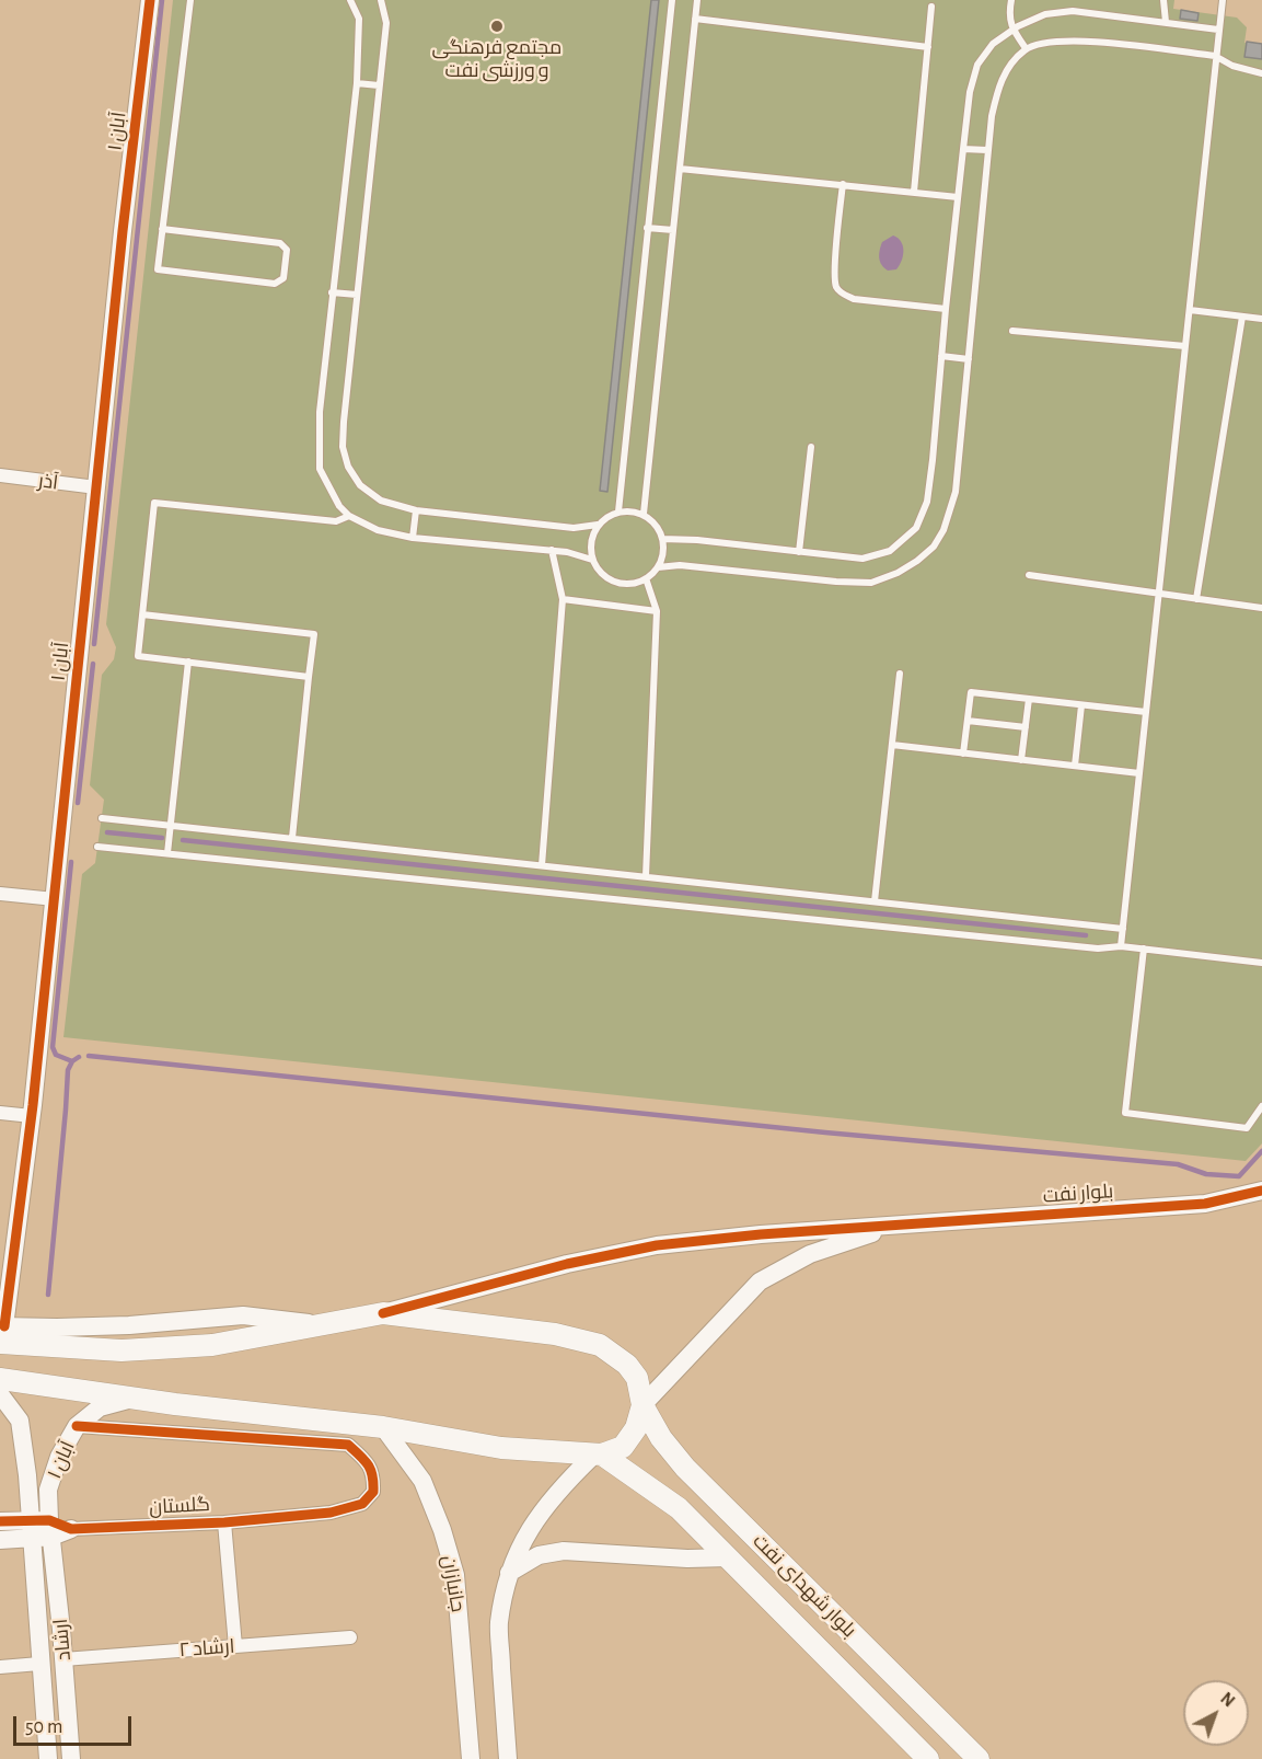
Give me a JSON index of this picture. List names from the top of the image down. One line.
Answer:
{"streets":{"main road":["بلوار شهدای نفت"],"street":["آبان ۱","آذر","بلوار نفت","گلستان","جانبازان","ارشاد","ارشاد ۲"]},"crossings":[["آبان ۱","آذر"],["آبان ۱","گلستان"],["آبان ۱","بلوار شهدای نفت"],["آبان ۱","ارشاد"],["گلستان","ارشاد"],["ارشاد","ارشاد ۲"]],"places":["مجتمع فرهنگى و ورزشى نفت"],"scale_bar":"50 m","north":"top right"}
